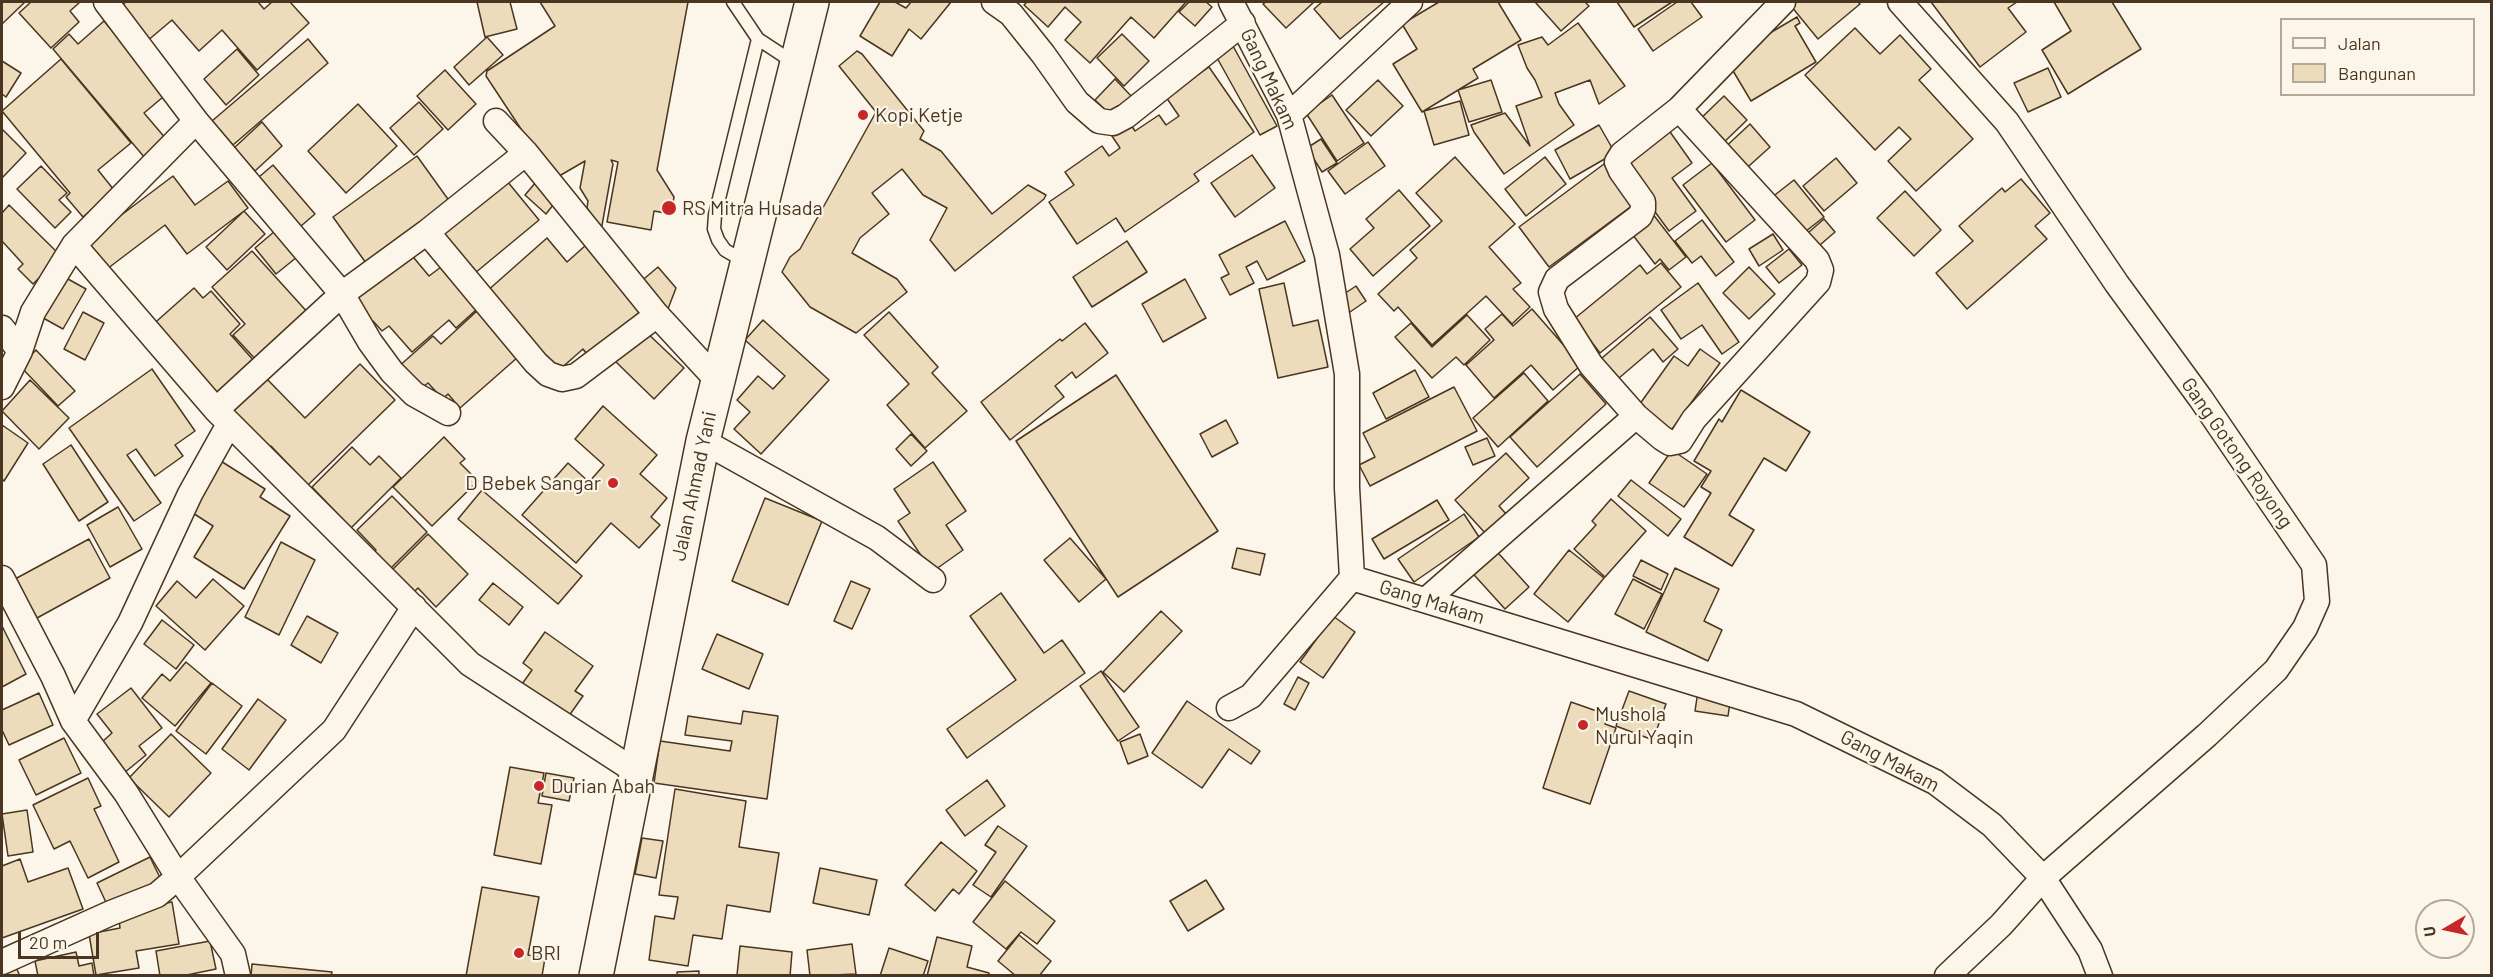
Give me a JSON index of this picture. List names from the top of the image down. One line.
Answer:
{"streets":{"highway":["Jalan Ahmad Yani"],"street":["Gang Makam","Gang Gotong Royong"]},"crossings":[["Gang Makam","Gang Gotong Royong"]],"places":["Kopi Ketje","RS Mitra Husada","D Bebek Sangar","Mushola Nurul Yaqin","Durian Abah","BRI"],"legend":["Jalan","Bangunan"],"scale_bar":"20 m","north":"left"}
